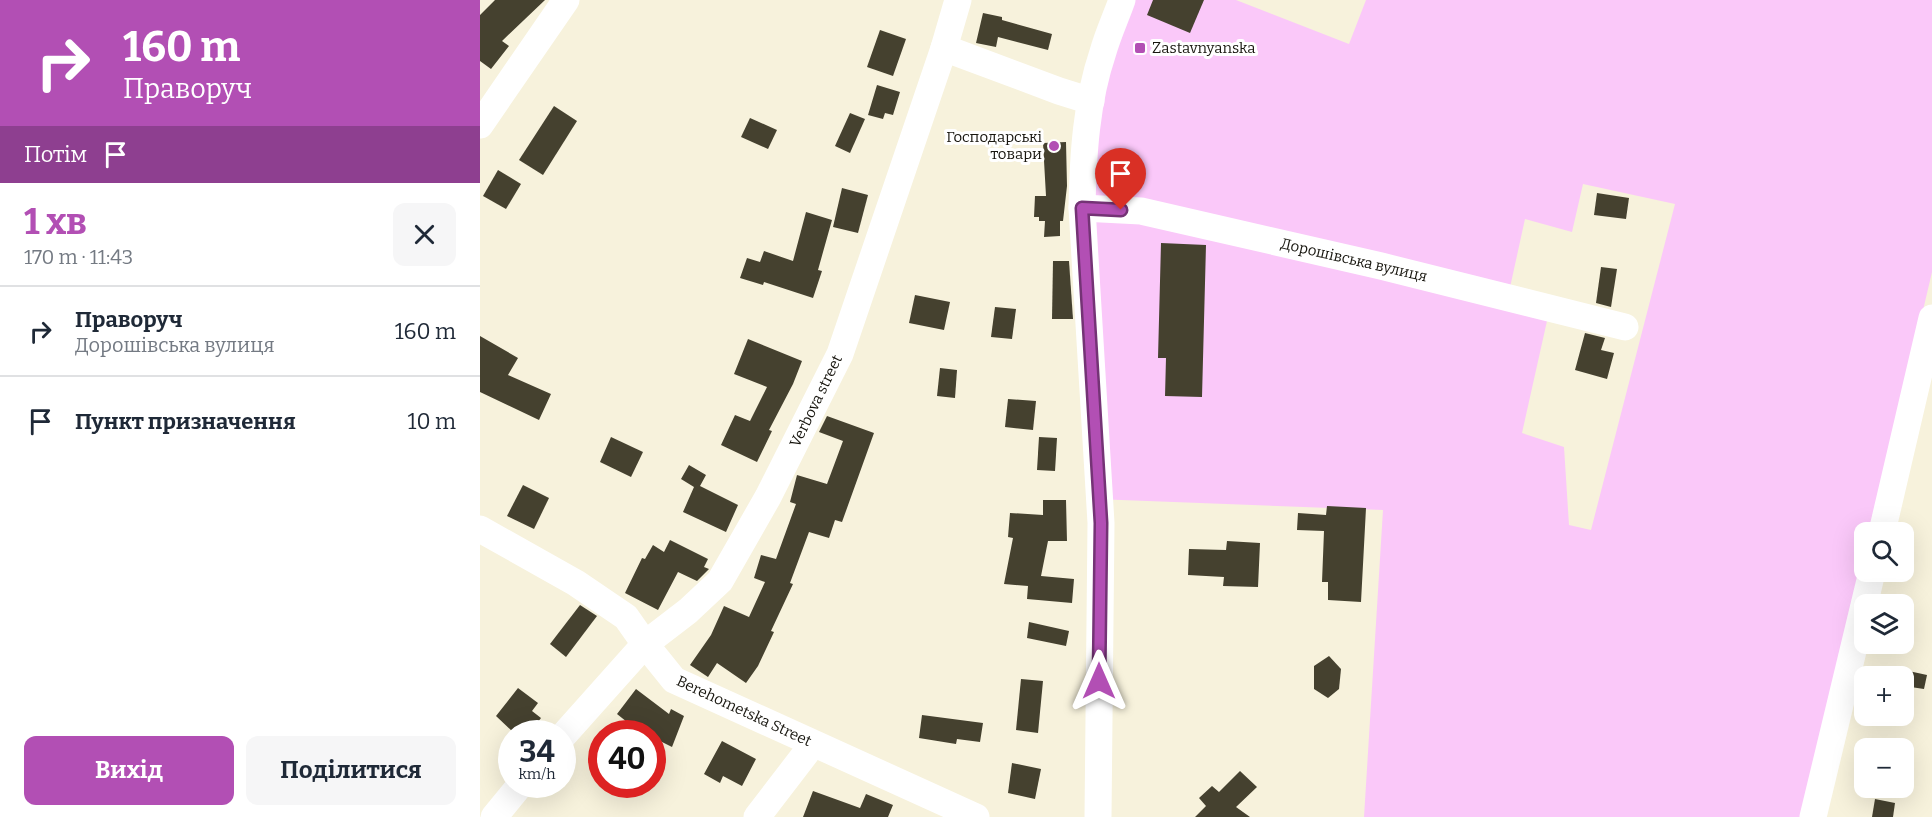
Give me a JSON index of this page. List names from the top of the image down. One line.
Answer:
{"streets":{"street":["Дорошівська вулиця","Verbova street","Berehometska Street"]},"crossings":[["Verbova street","Berehometska Street"]],"places":{"transit":["Zastavnyanska"],"other":["Господарські товари"]},"page":{"turn":["160 m","Праворуч"],"then":"Потім","heading":["1 хв","170 m · 11:43"],"list":[{"name":"Праворуч","note":"Дорошівська вулиця","value":"160 m"},{"name":"Пункт призначення","value":"10 m"}],"map_buttons":["+","−"],"speed":"34 km/h","limit":"40","buttons":["Вихід","Поділитися"]}}
